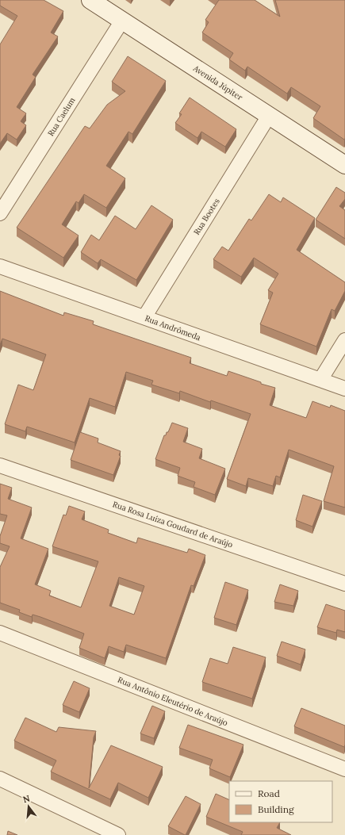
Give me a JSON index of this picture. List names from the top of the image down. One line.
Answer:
{"streets":{"main road":["Avenida Júpiter"],"street":["Rua Caelum","Rua Bootes","Rua Andrômeda","Rua Rosa Luíza Goudard de Araújo","Rua Antônio Eleutério de Araújo"]},"crossings":[["Avenida Júpiter","Rua Caelum"],["Avenida Júpiter","Rua Bootes"],["Rua Bootes","Rua Andrômeda"]],"legend":["Road","Building"],"north":"top"}
